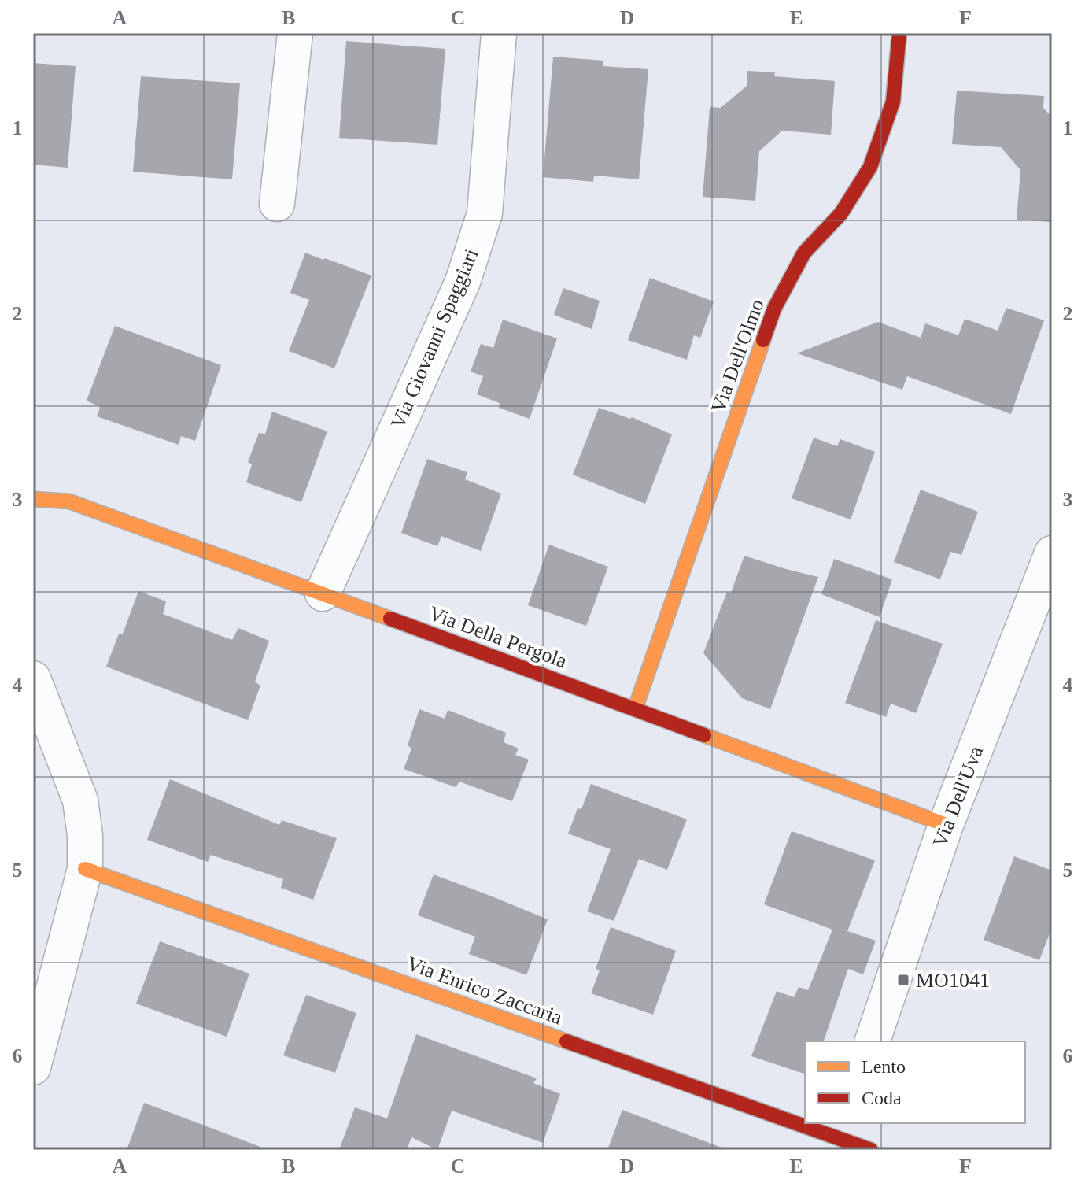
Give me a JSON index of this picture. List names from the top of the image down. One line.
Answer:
{"streets":{"street":["Via Giovanni Spaggiari","Via Dell'Olmo","Via Della Pergola","Via Dell'Uva","Via Enrico Zaccaria"]},"crossings":[["Via Giovanni Spaggiari","Via Della Pergola"],["Via Dell'Olmo","Via Della Pergola"],["Via Della Pergola","Via Dell'Uva"]],"places":{"transit":["MO1041"]},"legend":["Lento","Coda"],"grid":{"columns":["A","B","C","D","E","F"],"rows":["1","2","3","4","5","6"]}}
